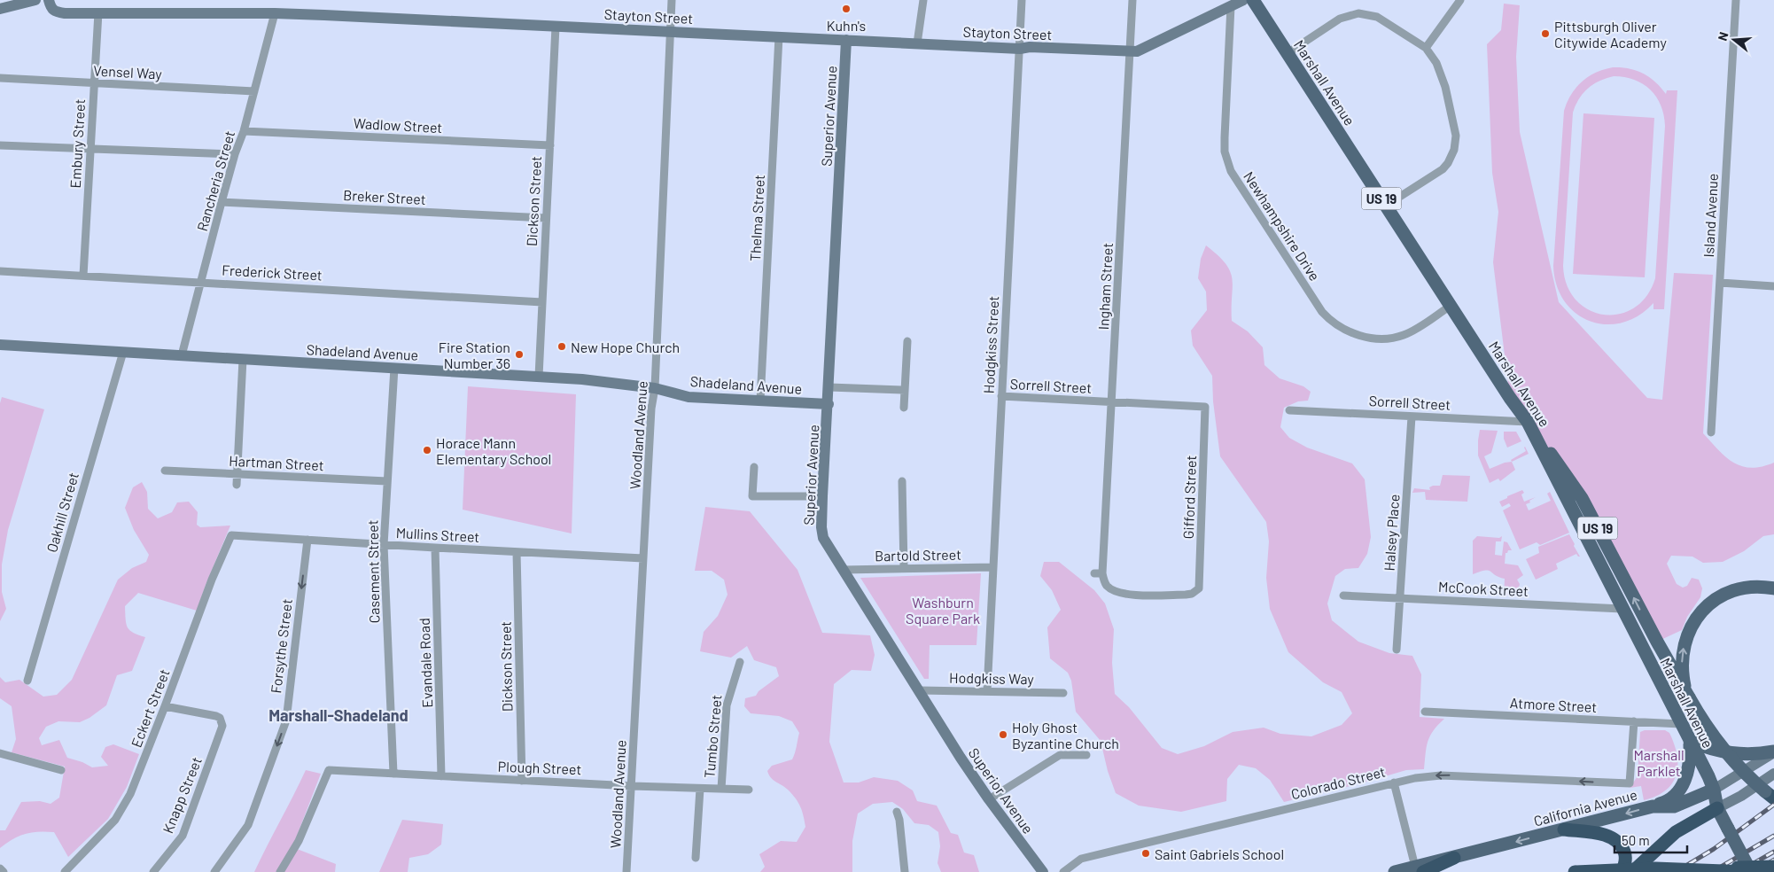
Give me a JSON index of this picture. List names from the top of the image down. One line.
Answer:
{"streets":{"main road":["Marshall Avenue","US 19","California Avenue"],"street":["Stayton Street","Vensel Way","Superior Avenue","Wadlow Street","Embury Street","Rancheria Street","Breker Street","Dickson Street","Island Avenue","Thelma Street","Newhampshire Drive","Frederick Street","Ingham Street","Hodgkiss Street","Shadeland Avenue","Sorrell Street","Woodland Avenue","Hartman Street","Gifford Street","Oakhill Street","Halsey Place","Mullins Street","Bartold Street","Casement Street","McCook Street","Forsythe Street","Evandale Road","Hodgkiss Way","Atmore Street","Eckert Street","Tumbo Street","Plough Street","Colorado Street","Knapp Street"]},"crossings":[["Stayton Street","Superior Avenue"],["Stayton Street","Embury Street"],["Stayton Street","Rancheria Street"],["Stayton Street","Dickson Street"],["Stayton Street","Thelma Street"],["Stayton Street","Newhampshire Drive"],["Stayton Street","Ingham Street"],["Stayton Street","Hodgkiss Street"],["Stayton Street","Woodland Avenue"],["Vensel Way","Embury Street"],["Vensel Way","Rancheria Street"],["Marshall Avenue","US 19"],["Marshall Avenue","Newhampshire Drive"],["Marshall Avenue","Sorrell Street"],["Marshall Avenue","McCook Street"],["Marshall Avenue","Atmore Street"],["Marshall Avenue","California Avenue"],["Superior Avenue","Shadeland Avenue"],["Superior Avenue","Bartold Street"],["Superior Avenue","Hodgkiss Way"],["Wadlow Street","Rancheria Street"],["Wadlow Street","Dickson Street"],["Embury Street","Frederick Street"],["Rancheria Street","Breker Street"],["Rancheria Street","Frederick Street"],["Rancheria Street","Shadeland Avenue"],["Breker Street","Dickson Street"],["US 19","Sorrell Street"],["Dickson Street","Frederick Street"],["Dickson Street","Shadeland Avenue"],["Dickson Street","Mullins Street"],["Dickson Street","Plough Street"],["Thelma Street","Shadeland Avenue"],["Ingham Street","Sorrell Street"],["Ingham Street","Gifford Street"],["Hodgkiss Street","Sorrell Street"],["Hodgkiss Street","Bartold Street"],["Hodgkiss Street","Hodgkiss Way"],["Shadeland Avenue","Woodland Avenue"],["Shadeland Avenue","Oakhill Street"],["Shadeland Avenue","Casement Street"],["Sorrell Street","Gifford Street"],["Sorrell Street","Halsey Place"],["Woodland Avenue","Mullins Street"],["Woodland Avenue","Plough Street"],["Hartman Street","Casement Street"],["Halsey Place","McCook Street"],["Mullins Street","Casement Street"],["Mullins Street","Forsythe Street"],["Mullins Street","Evandale Road"],["Mullins Street","Eckert Street"],["Casement Street","Plough Street"],["Evandale Road","Plough Street"],["Atmore Street","Colorado Street"],["Eckert Street","Knapp Street"],["Tumbo Street","Plough Street"]],"one_way":["Forsythe Street","Colorado Street","California Avenue"],"districts":["Marshall-Shadeland"],"parks":["Washburn Square Park","Marshall Parklet"],"places":["Kuhn's","Pittsburgh Oliver Citywide Academy","New Hope Church","Fire Station Number 36","Horace Mann Elementary School","Holy Ghost Byzantine Church","Saint Gabriels School"],"scale_bar":"50 m","north":"left"}
